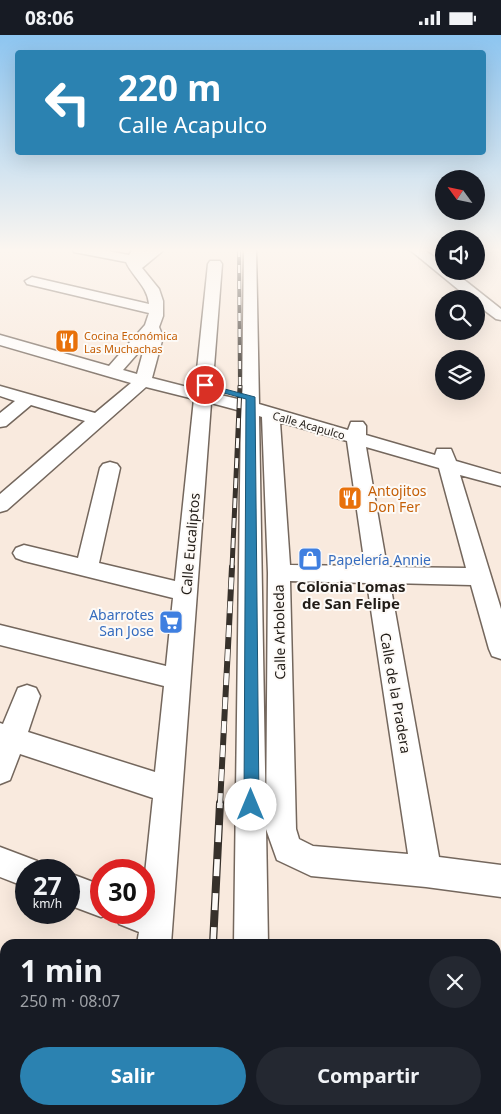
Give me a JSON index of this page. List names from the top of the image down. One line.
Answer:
{"streets":{"street":["Calle Acapulco","Calle Eucaliptos","Calle Arboleda","Calle de la Pradera"]},"crossings":[["Calle Acapulco","Calle Eucaliptos"],["Calle Acapulco","Calle Arboleda"],["Calle Acapulco","Calle de la Pradera"],["Calle Arboleda","Calle de la Pradera"]],"districts":["Colonia Lomas de San Felipe"],"places":{"restaurant":["Cocina Económica Las Muchachas","Antojitos Don Fer"],"shop":["Papelería Annie"],"supermarket":["Abarrotes San Jose"]},"north":"top left","page":{"status":"08:06","turn":["220 m","Calle Acapulco"],"speed":"27 km/h","limit":"30","heading":["1 min","250 m · 08:07"],"buttons":["Salir","Compartir"]}}
